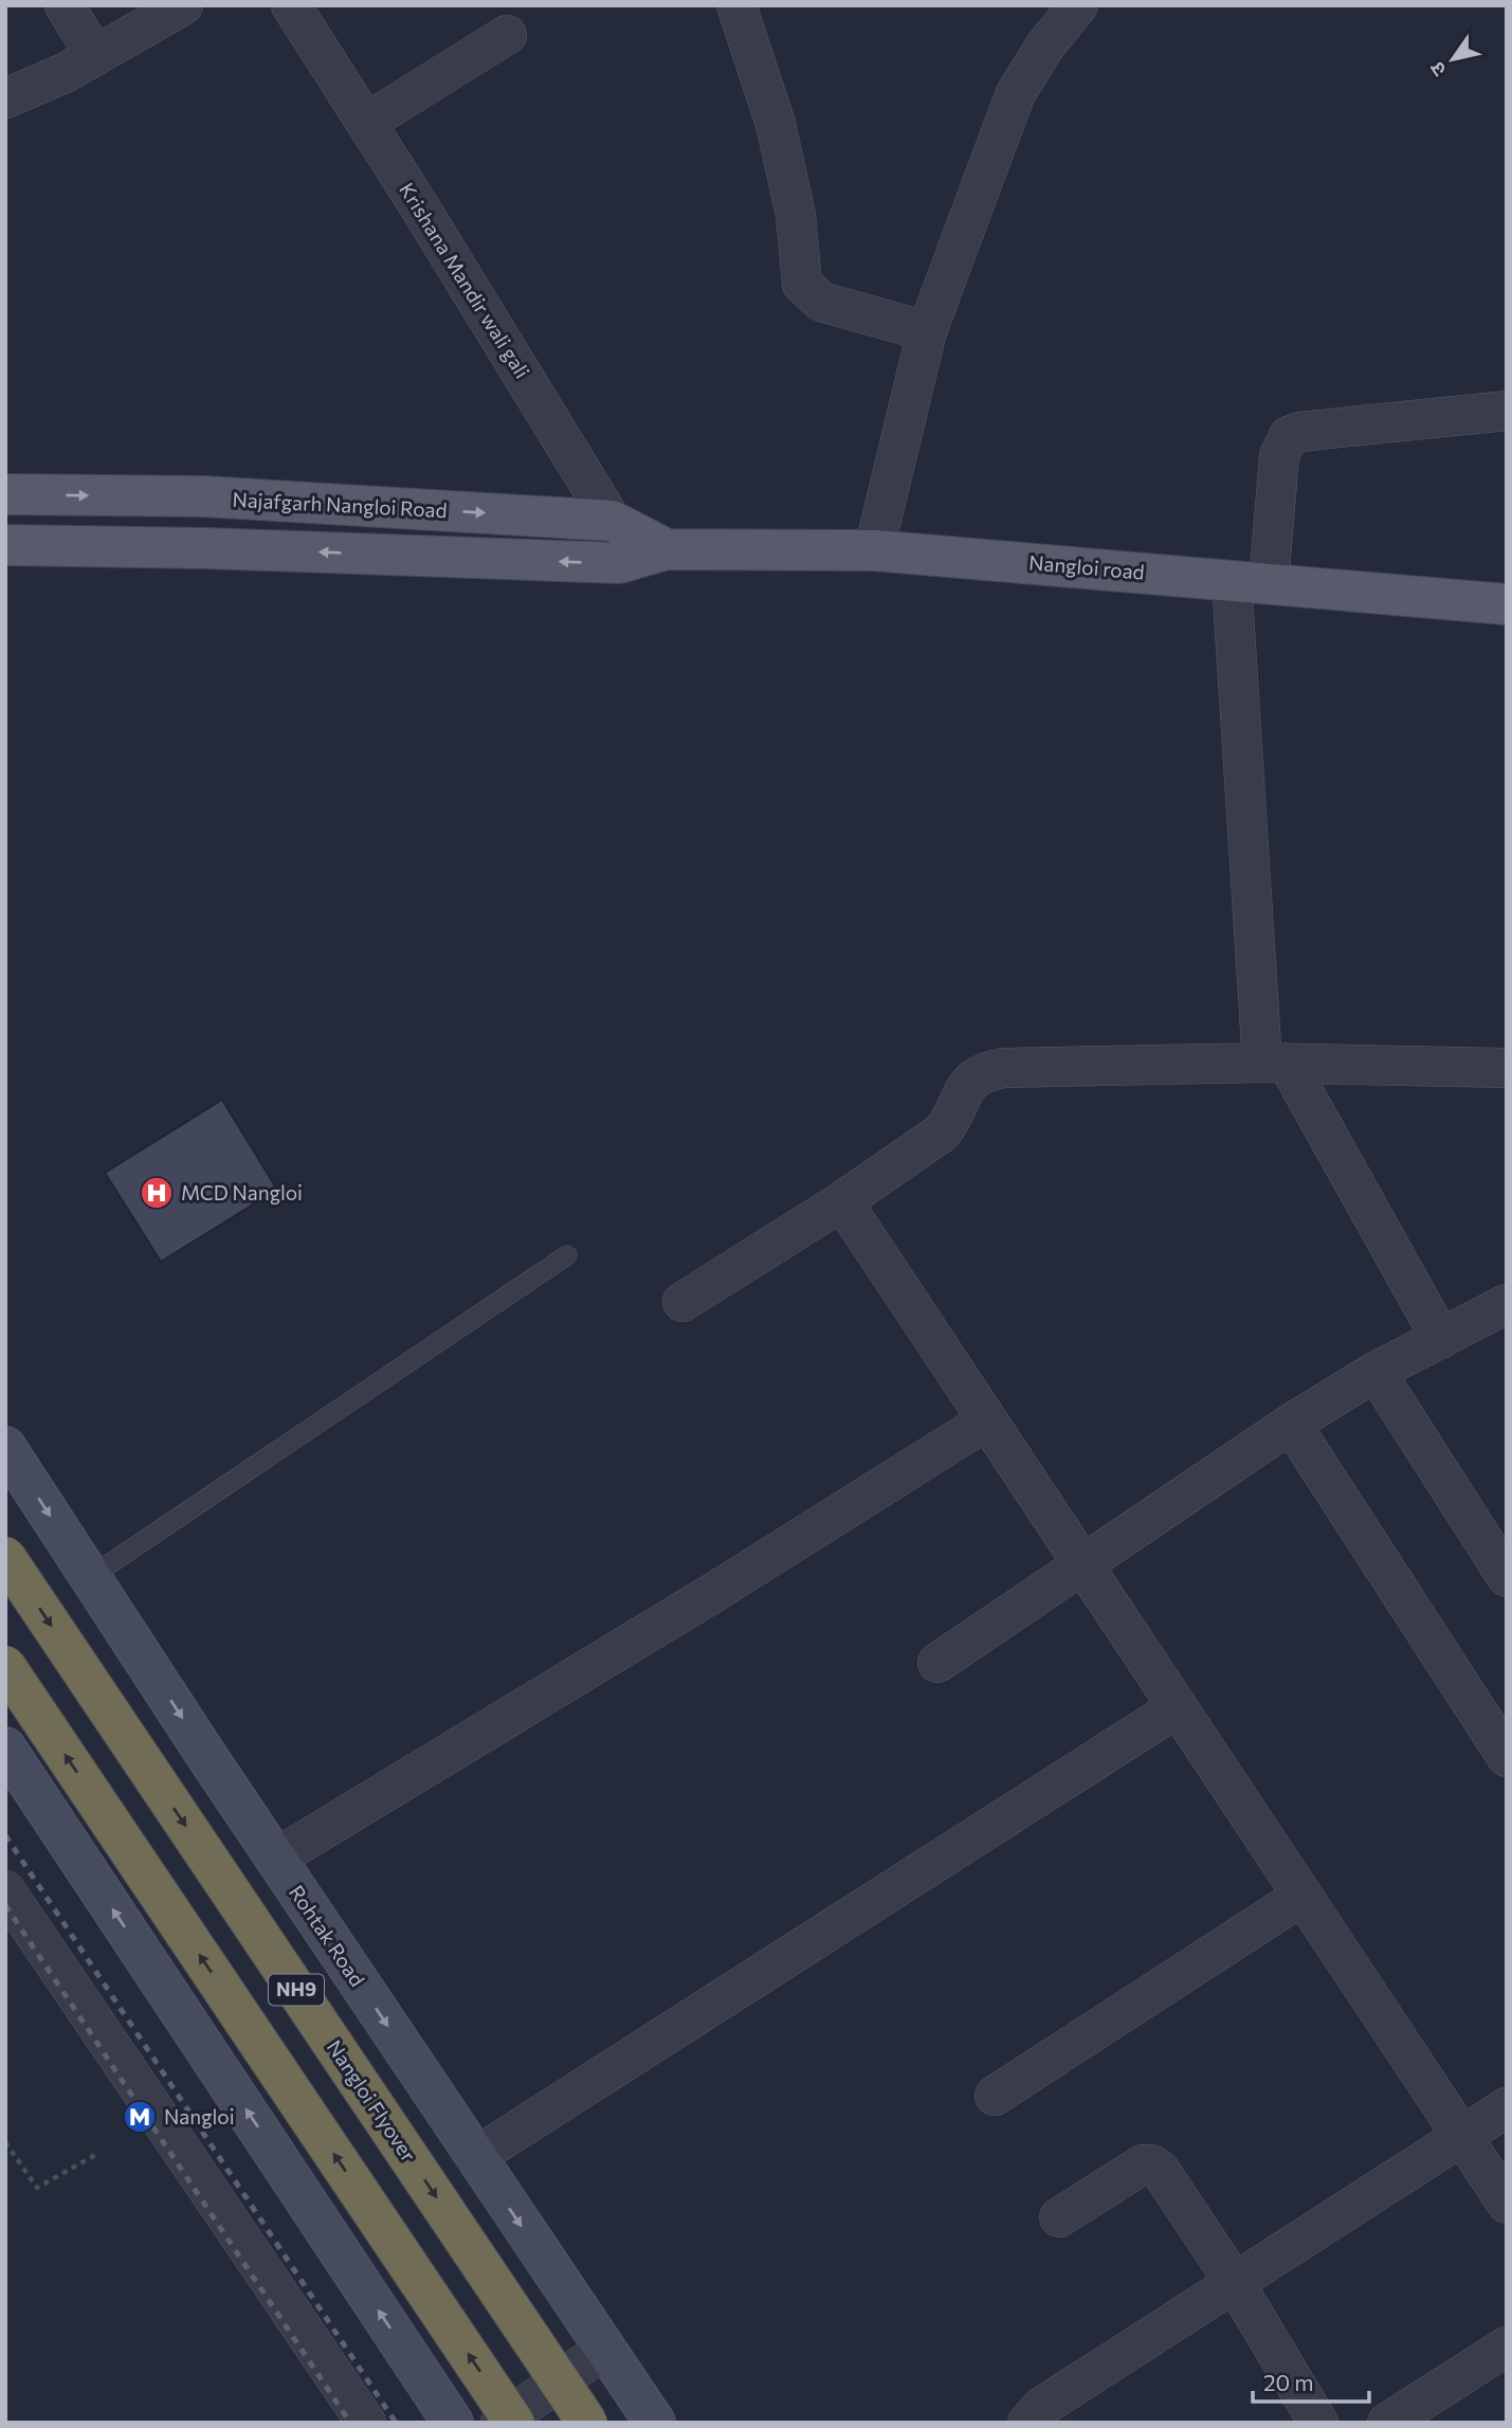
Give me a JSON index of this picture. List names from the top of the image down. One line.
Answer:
{"streets":{"highway":["NH9","Nangloi Flyover"],"main road":["Najafgarh Nangloi Road","Nangloi road"],"street":["Krishana Mandir wali gali","Rohtak Road"]},"crossings":[["Krishana Mandir wali gali","Najafgarh Nangloi Road"],["Najafgarh Nangloi Road","Nangloi road"]],"places":{"hospital":["MCD Nangloi"],"metro station":["Nangloi"]},"scale_bar":"20 m","north":"bottom left"}
